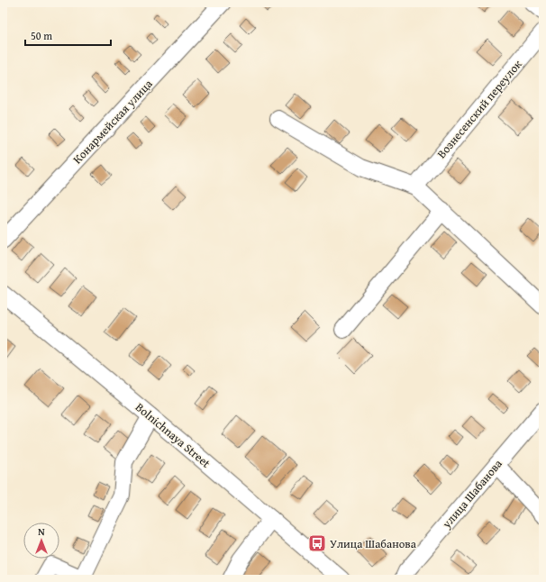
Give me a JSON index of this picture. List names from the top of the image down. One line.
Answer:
{"streets":{"street":["Вознесенский переулок","Конармейская улица","Bolnichnaya Street","улица Шабанова"]},"places":{"bus stop":["Улица Шабанова"]},"scale_bar":"50 m","north":"top"}
